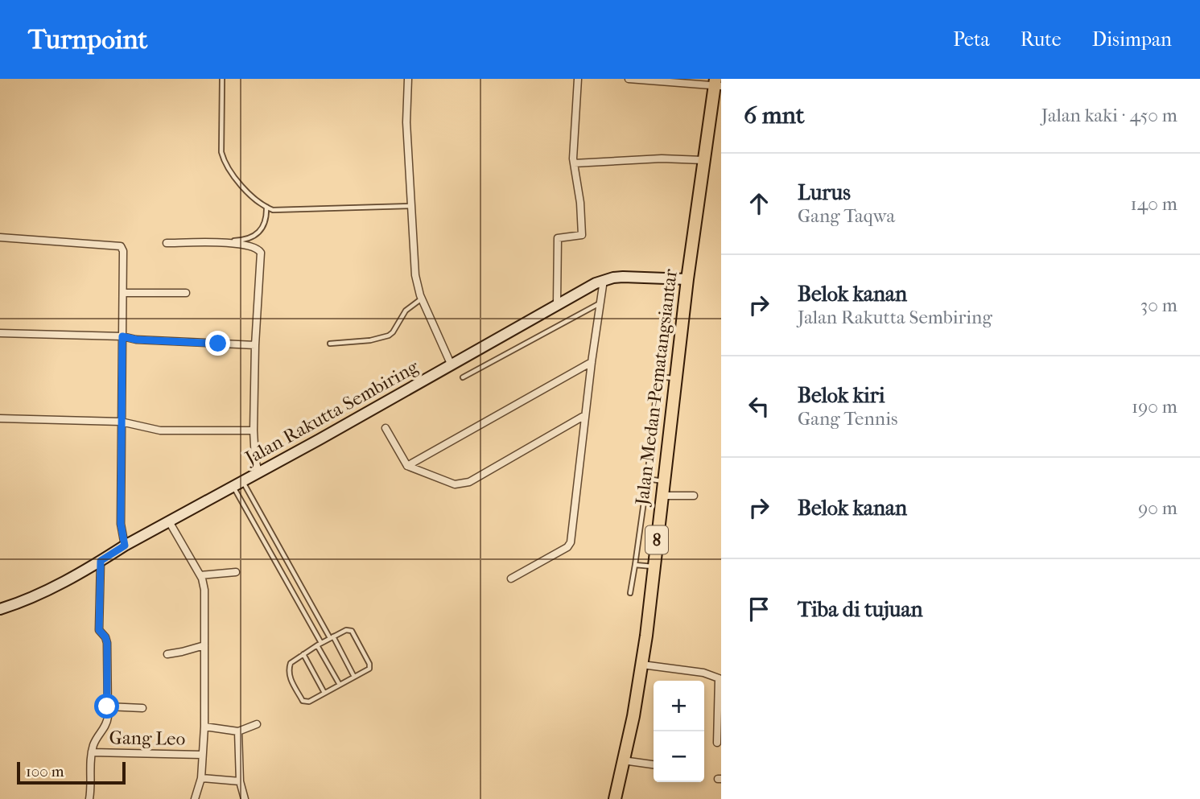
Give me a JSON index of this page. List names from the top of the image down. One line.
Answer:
{"streets":{"highway":["Jalan Medan-Pematangsiantar","8"],"main road":["Jalan Rakutta Sembiring"],"street":["Gang Leo"]},"crossings":[["Jalan Medan-Pematangsiantar","Jalan Rakutta Sembiring"]],"scale_bar":"100 m","page":{"header":"Turnpoint","nav":["Peta","Rute","Disimpan"],"heading":["6 mnt","Jalan kaki · 450 m"],"list":[["Lurus","Gang Taqwa","140 m"],["Belok kanan","Jalan Rakutta Sembiring","30 m"],["Belok kiri","Gang Tennis","190 m"],["Belok kanan","90 m"],"Tiba di tujuan"],"map_buttons":["+","−"],"scale":"100 m"}}
